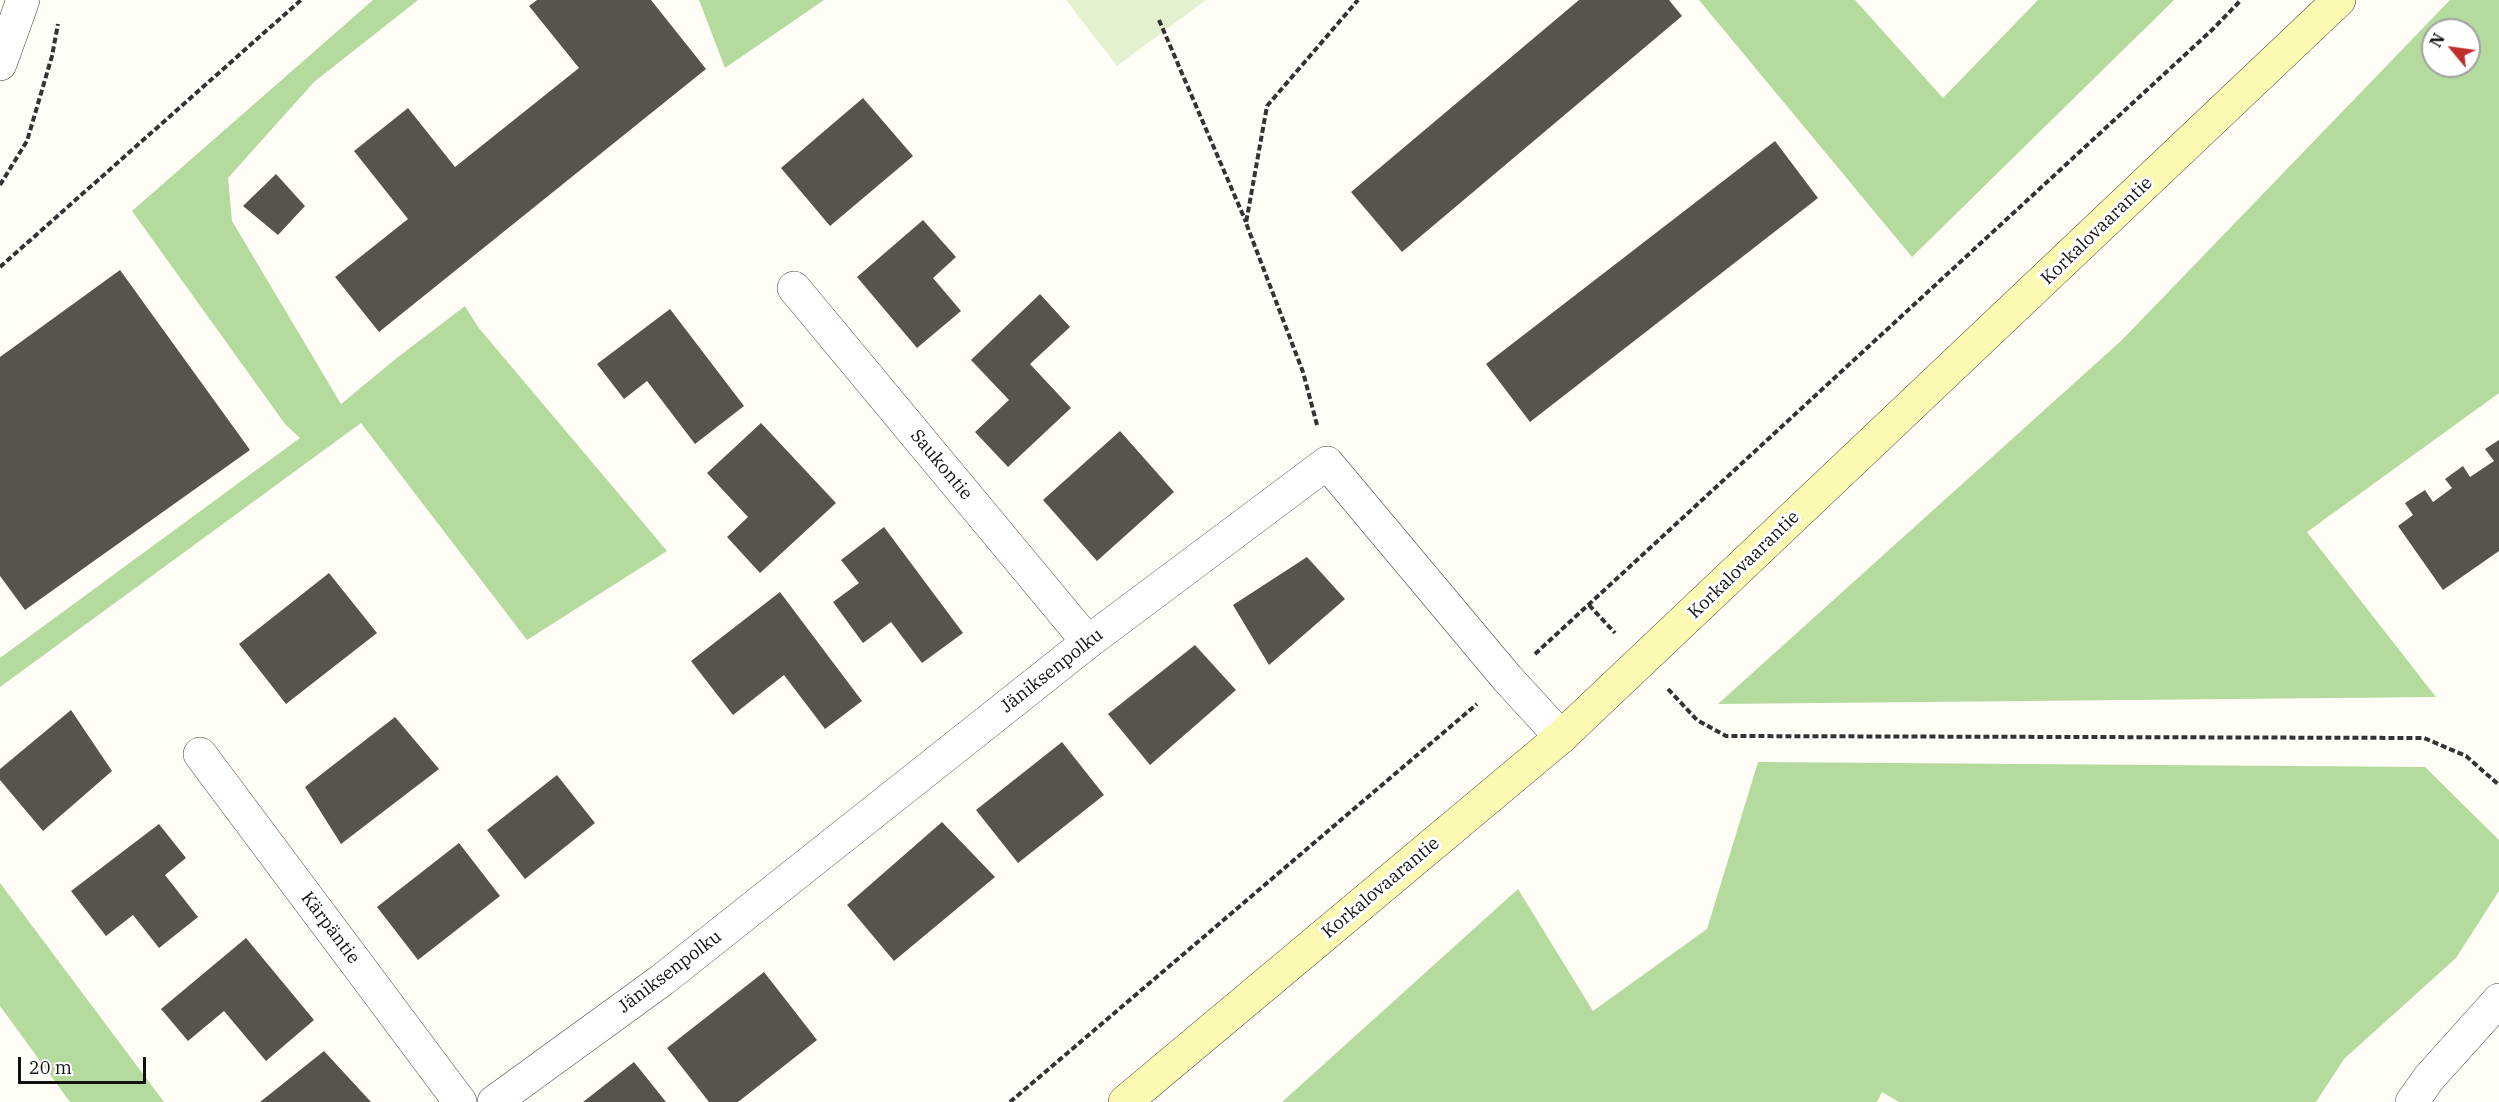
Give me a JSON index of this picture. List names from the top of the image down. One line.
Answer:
{"streets":{"street":["Korkalovaarantie","Saukontie","Jäniksenpolku","Kärpäntie"]},"crossings":[["Saukontie","Jäniksenpolku"]],"scale_bar":"20 m","north":"top left"}
